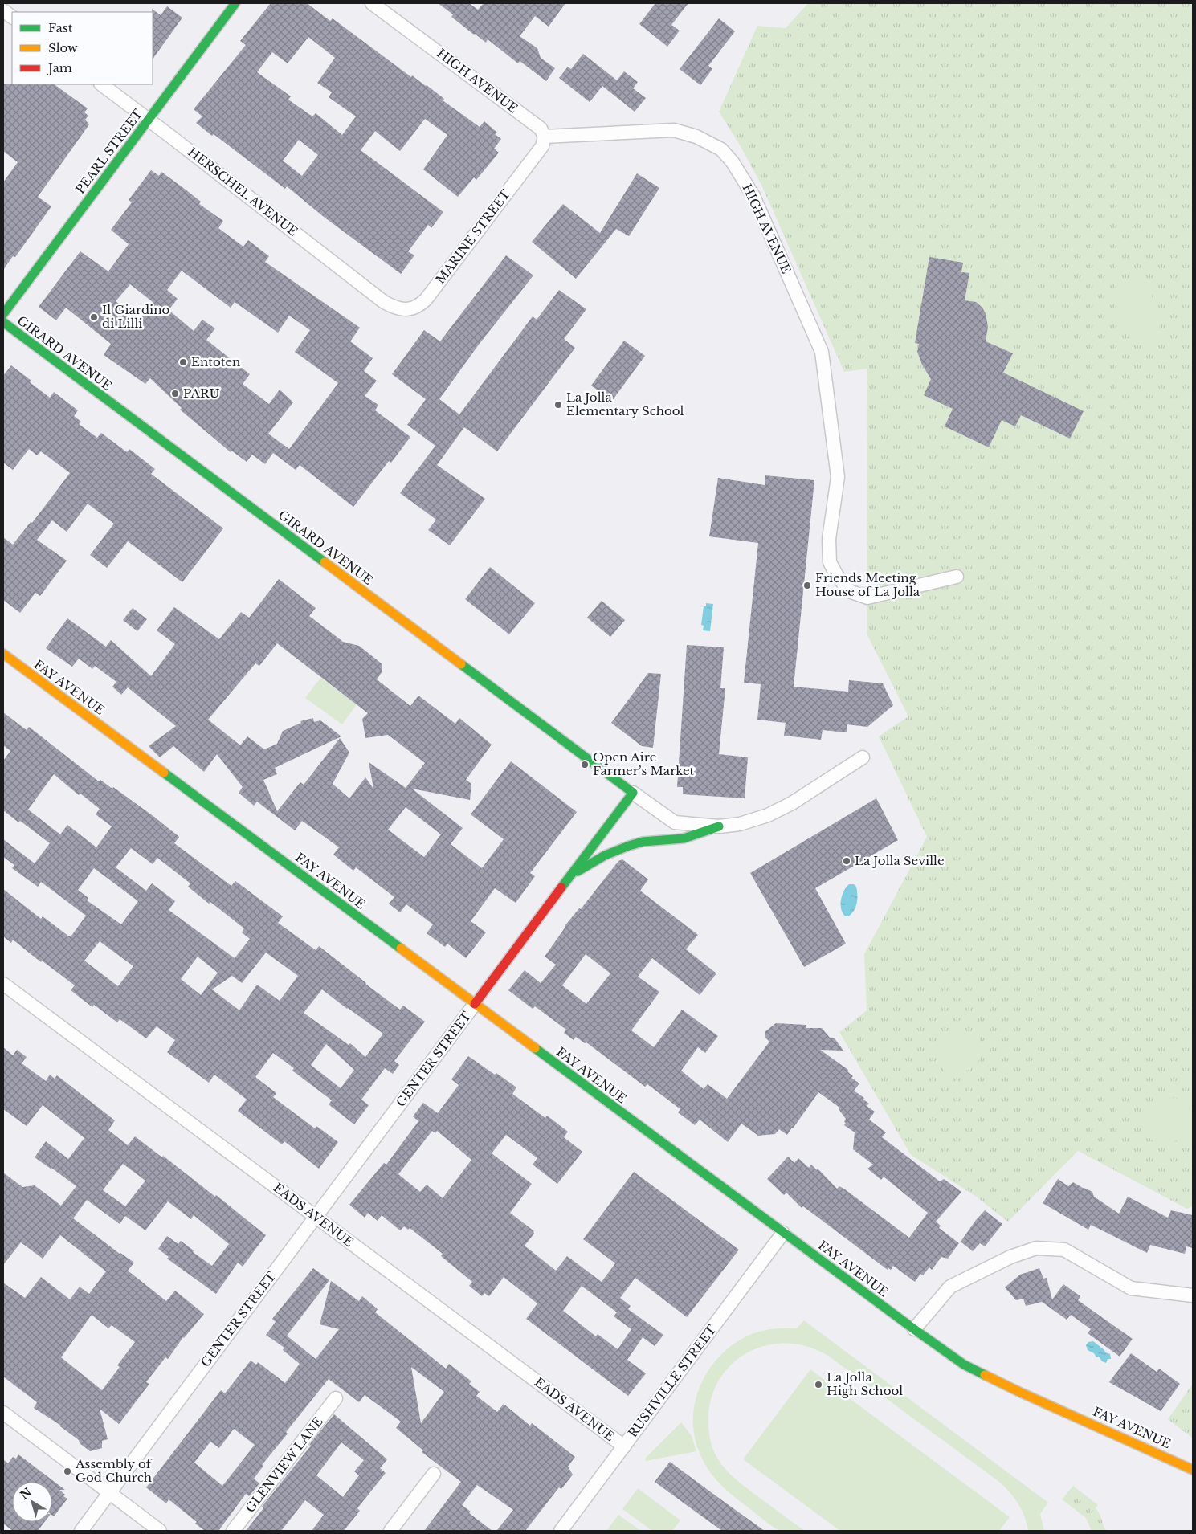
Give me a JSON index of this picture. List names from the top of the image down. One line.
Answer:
{"streets":{"street":["HIGH AVENUE","PEARL STREET","HERSCHEL AVENUE","MARINE STREET","GIRARD AVENUE","FAY AVENUE","GENTER STREET","EADS AVENUE","RUSHVILLE STREET","GLENVIEW LANE"]},"crossings":[["HIGH AVENUE","MARINE STREET"],["PEARL STREET","HERSCHEL AVENUE"],["HERSCHEL AVENUE","MARINE STREET"],["GIRARD AVENUE","GENTER STREET"],["FAY AVENUE","GENTER STREET"],["FAY AVENUE","RUSHVILLE STREET"],["GENTER STREET","EADS AVENUE"],["EADS AVENUE","RUSHVILLE STREET"]],"places":["Il Giardino di Lilli","Entoten","PARU","La Jolla Elementary School","Friends Meeting House of La Jolla","Open Aire Farmer’s Market","La Jolla Seville","La Jolla High School","Assembly of God Church"],"legend":["Fast","Slow","Jam"],"north":"top left"}
